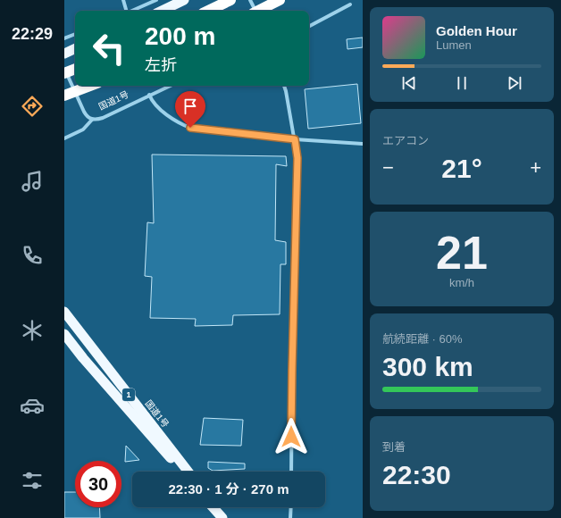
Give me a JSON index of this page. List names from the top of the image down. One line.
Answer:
{"streets":{"highway":["国道1号","1"]},"page":{"tabs":"22:29","turn":["200 m","左折"],"song":["Golden Hour","Lumen"],"tile":["エアコン",["21","km/h"],["航続距離 · 60%","300 km"],["到着","22:30"]],"heat":["−","21°","+"],"limit":"30","trip":"22:30 · 1 分 · 270 m"}}
